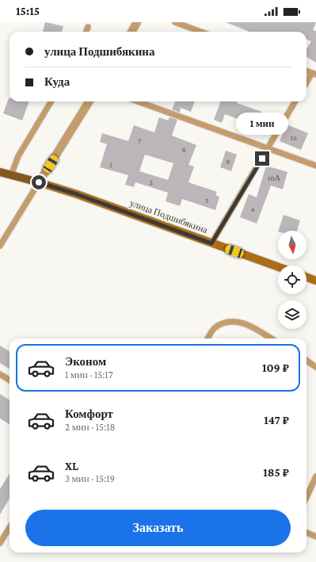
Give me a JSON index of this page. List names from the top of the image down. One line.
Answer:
{"streets":{"main road":["улица Подшибякина"]},"house_numbers":["16","7","8","9","1","10А","2","3","4"],"north":"bottom","page":{"status":"15:15","banner":["улица Подшибякина","Куда"],"bubble":"1 мин","list":[{"name":"Эконом","note":"1 мин · 15:17","value":"109 ₽"},{"name":"Комфорт","note":"2 мин · 15:18","value":"147 ₽"},{"name":"XL","note":"3 мин · 15:19","value":"185 ₽"}],"buttons":"Заказать"}}
